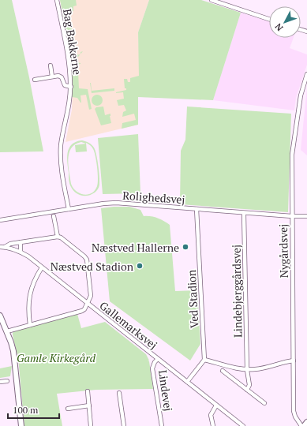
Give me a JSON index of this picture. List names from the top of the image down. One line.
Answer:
{"streets":{"street":["Bag Bakkerne","Rolighedsvej","Nygårdsvej","Lindebjerggårdsvej","Ved Stadion","Gallemarksvej","Lindevej"]},"crossings":[["Bag Bakkerne","Rolighedsvej"],["Rolighedsvej","Nygårdsvej"],["Rolighedsvej","Lindebjerggårdsvej"],["Rolighedsvej","Ved Stadion"],["Gallemarksvej","Lindevej"]],"parks":["Gamle Kirkegård"],"places":["Næstved Hallerne","Næstved Stadion"],"scale_bar":"100 m","north":"bottom left"}
